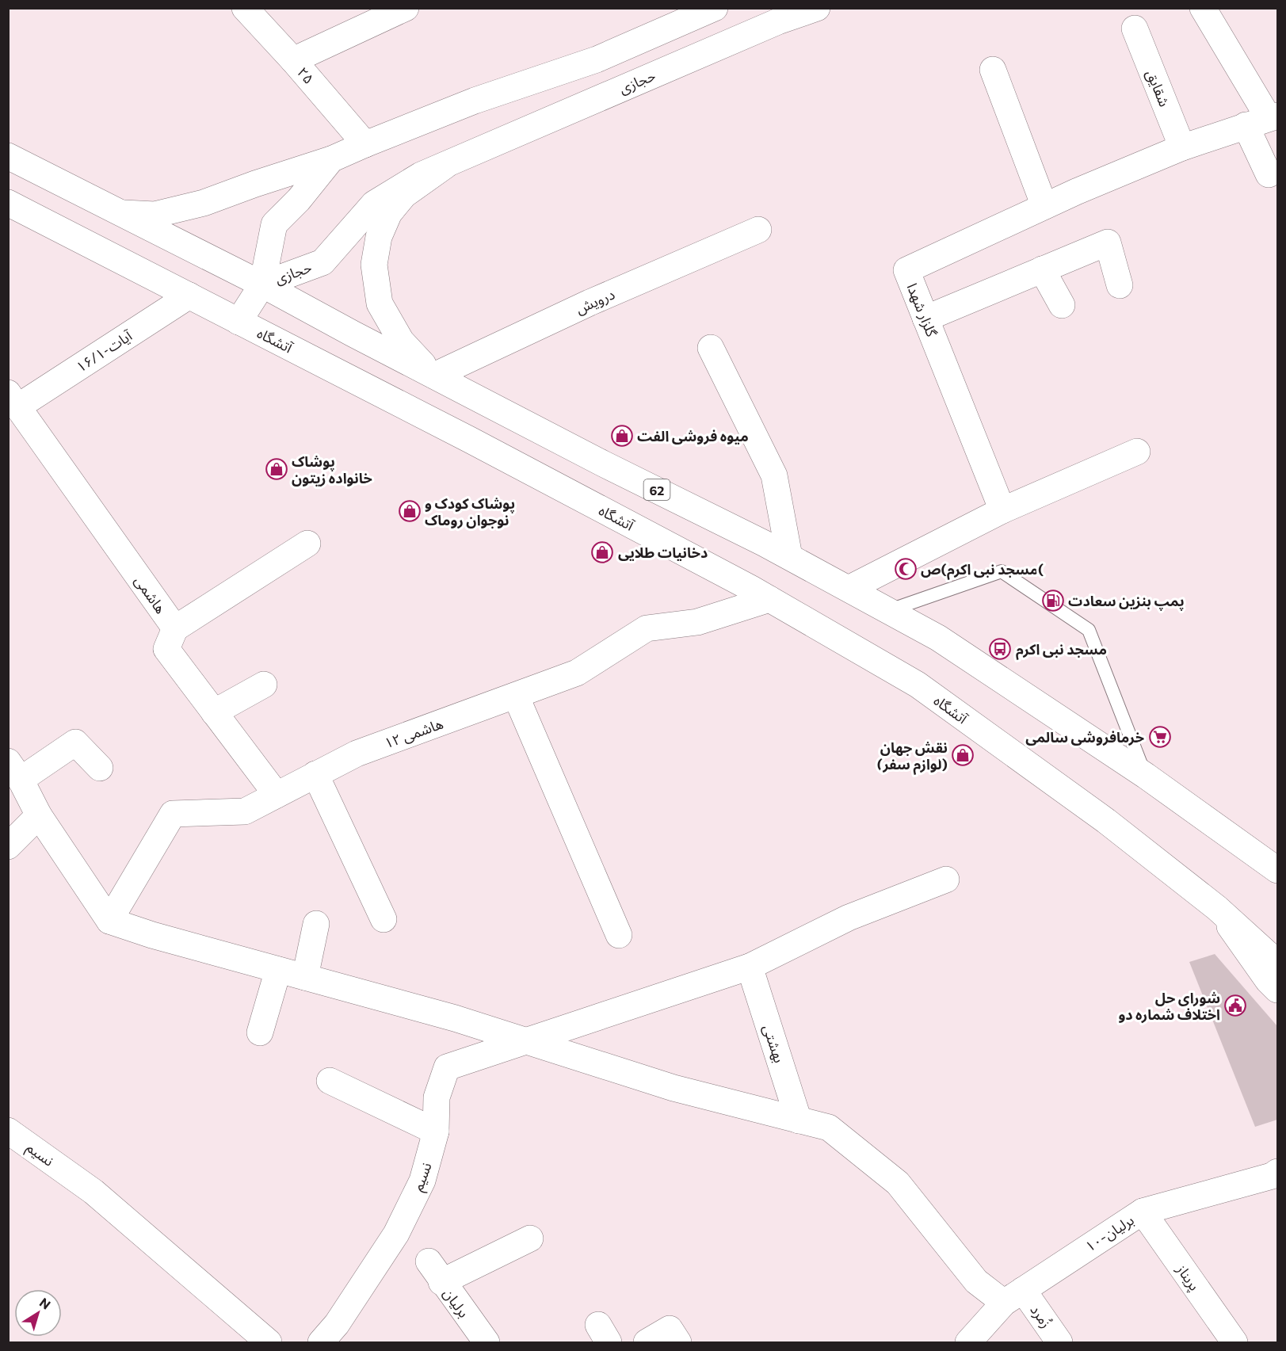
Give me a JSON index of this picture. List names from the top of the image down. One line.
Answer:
{"streets":{"street":["۲۵","حجازی","شقایق","درویش","گلزار شهدا","آتشگاه","۱۶/۱-آیات","62","هاشمی","۱۲ هاشمی","بهشتی","نسیم","۱۰-برلیان","پریناز","برلیان","زُمرد"]},"crossings":[["۲۵","حجازی"],["حجازی","62"],["شقایق","گلزار شهدا"],["درویش","62"],["آتشگاه","۱۶/۱-آیات"],["آتشگاه","۱۲ هاشمی"],["۱۶/۱-آیات","هاشمی"],["هاشمی","۱۲ هاشمی"],["۱۲ هاشمی","زُمرد"],["بهشتی","زُمرد"],["نسیم","زُمرد"],["۱۰-برلیان","پریناز"],["۱۰-برلیان","زُمرد"]],"places":{"shop":["میوه فروشی الفت","پوشاک خانواده زیتون","پوشاک کودک و نوجوان روماک","دخانیات طلایی","نقش جهان (لوازم سفر)"],"mosque":["مسجد نبی اکرم)ص("],"fuel station":["پمپ بنزین سعادت"],"bus stop":["مسجد نبی اکرم"],"supermarket":["خرمافروشی سالمی"],"public building":["شورای حل اختلاف شماره دو"]},"north":"top right"}
